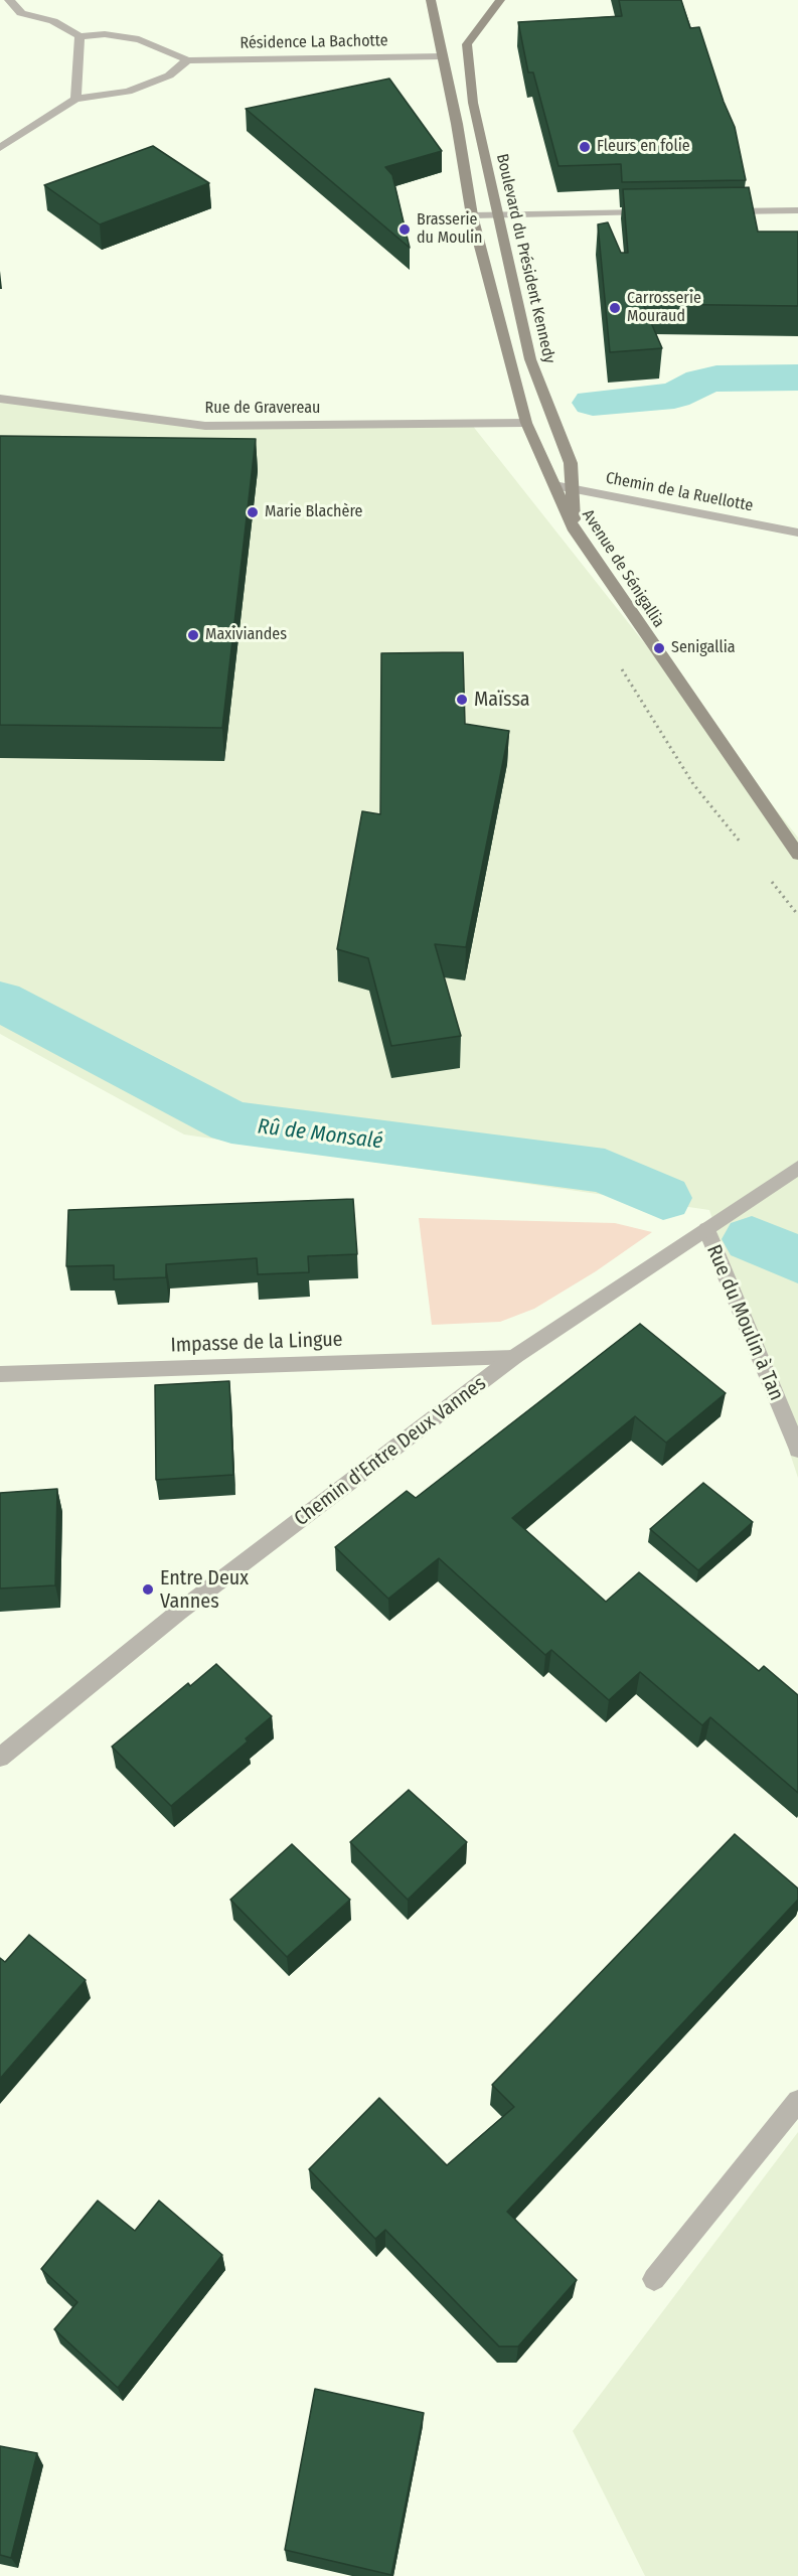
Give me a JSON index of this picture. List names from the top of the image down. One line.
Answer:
{"streets":{"main road":["Boulevard du Président Kennedy","Avenue de Sénigallia"],"street":["Résidence La Bachotte","Rue de Gravereau","Chemin de la Ruellotte","Rue du Moulin à Tan","Impasse de la Lingue","Chemin d'Entre Deux Vannes"]},"crossings":[["Résidence La Bachotte","Avenue de Sénigallia"],["Boulevard du Président Kennedy","Chemin de la Ruellotte"],["Boulevard du Président Kennedy","Avenue de Sénigallia"],["Rue de Gravereau","Avenue de Sénigallia"],["Chemin de la Ruellotte","Avenue de Sénigallia"],["Rue du Moulin à Tan","Chemin d'Entre Deux Vannes"],["Impasse de la Lingue","Chemin d'Entre Deux Vannes"]],"water":["Rû de Monsalé"],"places":["Fleurs en folie","Brasserie du Moulin","Carrosserie Mouraud","Marie Blachère","Maxiviandes","Senigallia","Maïssa","Entre Deux Vannes"]}
